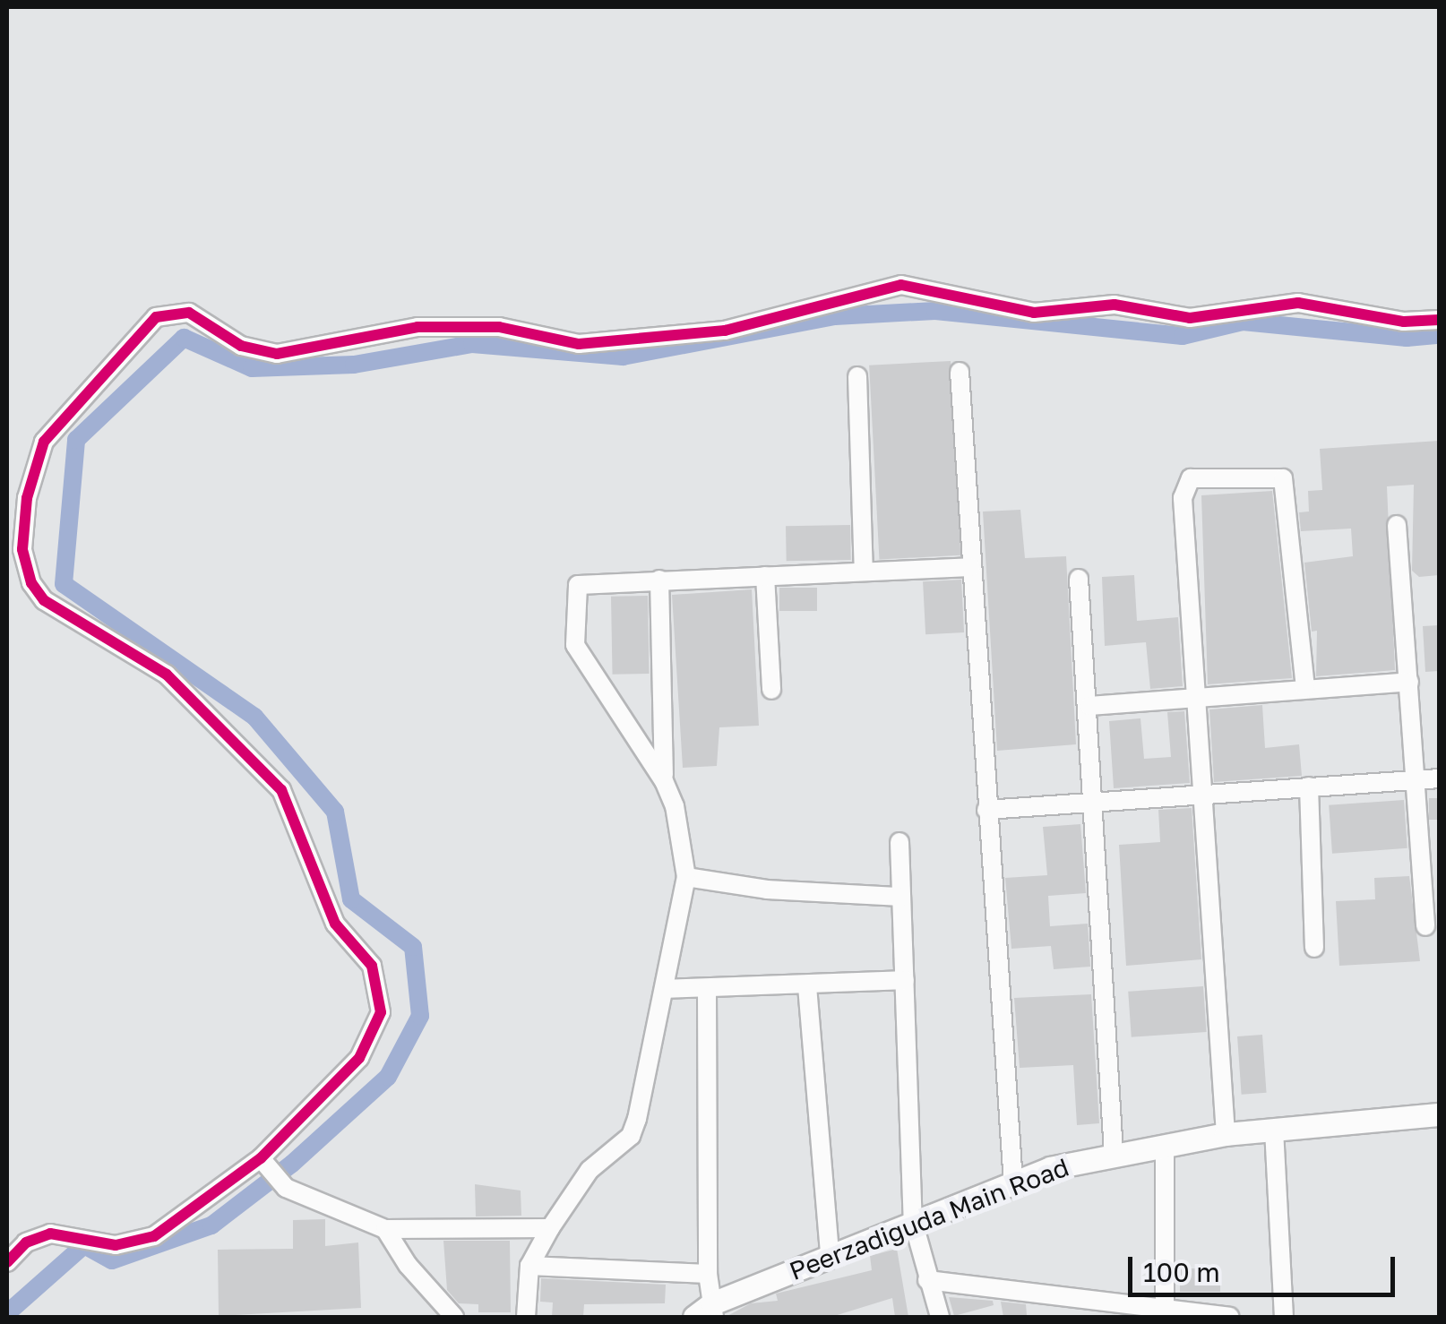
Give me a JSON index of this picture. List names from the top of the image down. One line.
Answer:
{"streets":{"street":["Peerzadiguda Main Road"]},"scale_bar":"100 m"}
